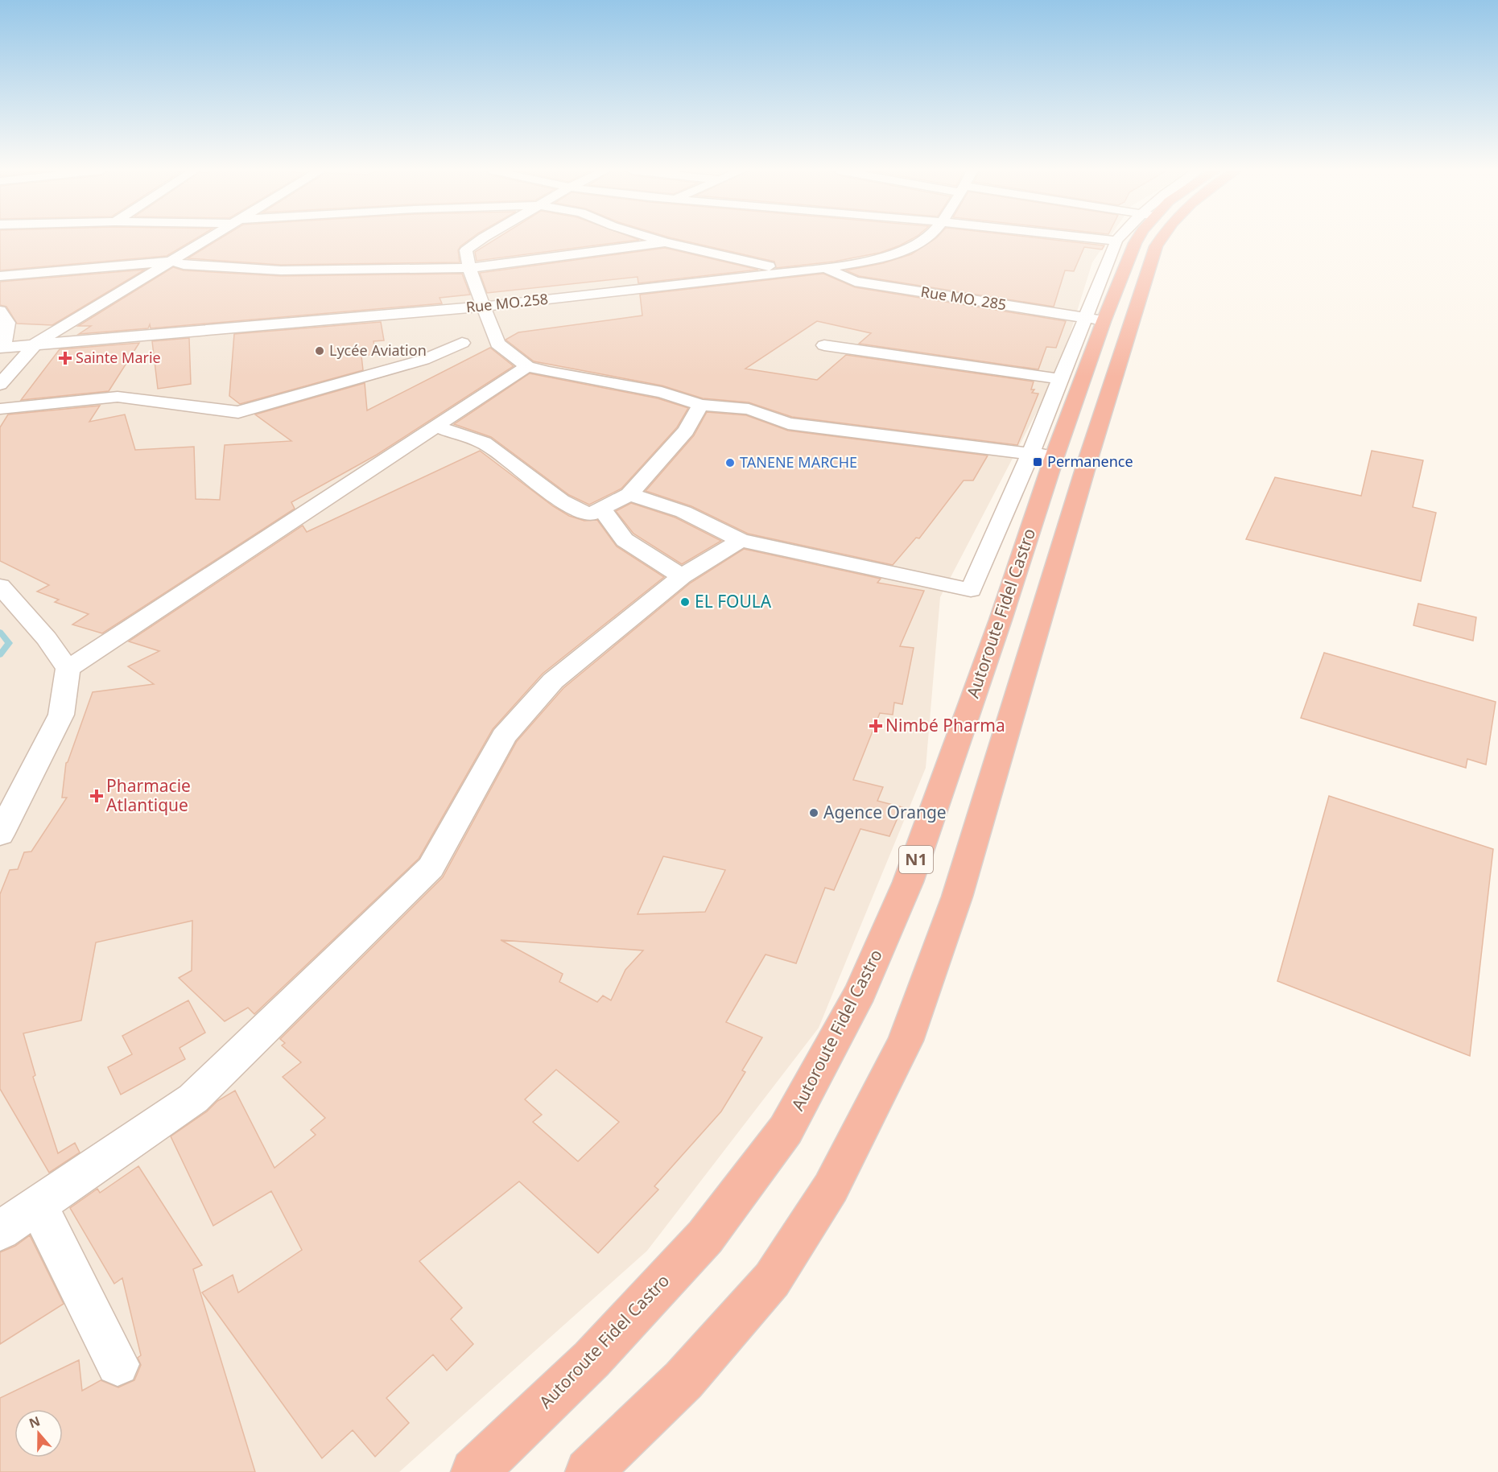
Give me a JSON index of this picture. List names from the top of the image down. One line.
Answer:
{"streets":{"highway":["Autoroute Fidel Castro","N1"],"street":["Rue MO. 285","Rue MO.258"]},"crossings":[["Rue MO. 285","Rue MO.258"],["Rue MO. 285","Autoroute Fidel Castro"]],"places":{"other":["Lycée Aviation","TANENE MARCHE","EL FOULA","Agence Orange"],"health":["Sainte Marie","Nimbé Pharma","Pharmacie Atlantique"],"transit":["Permanence"]},"north":"top"}
